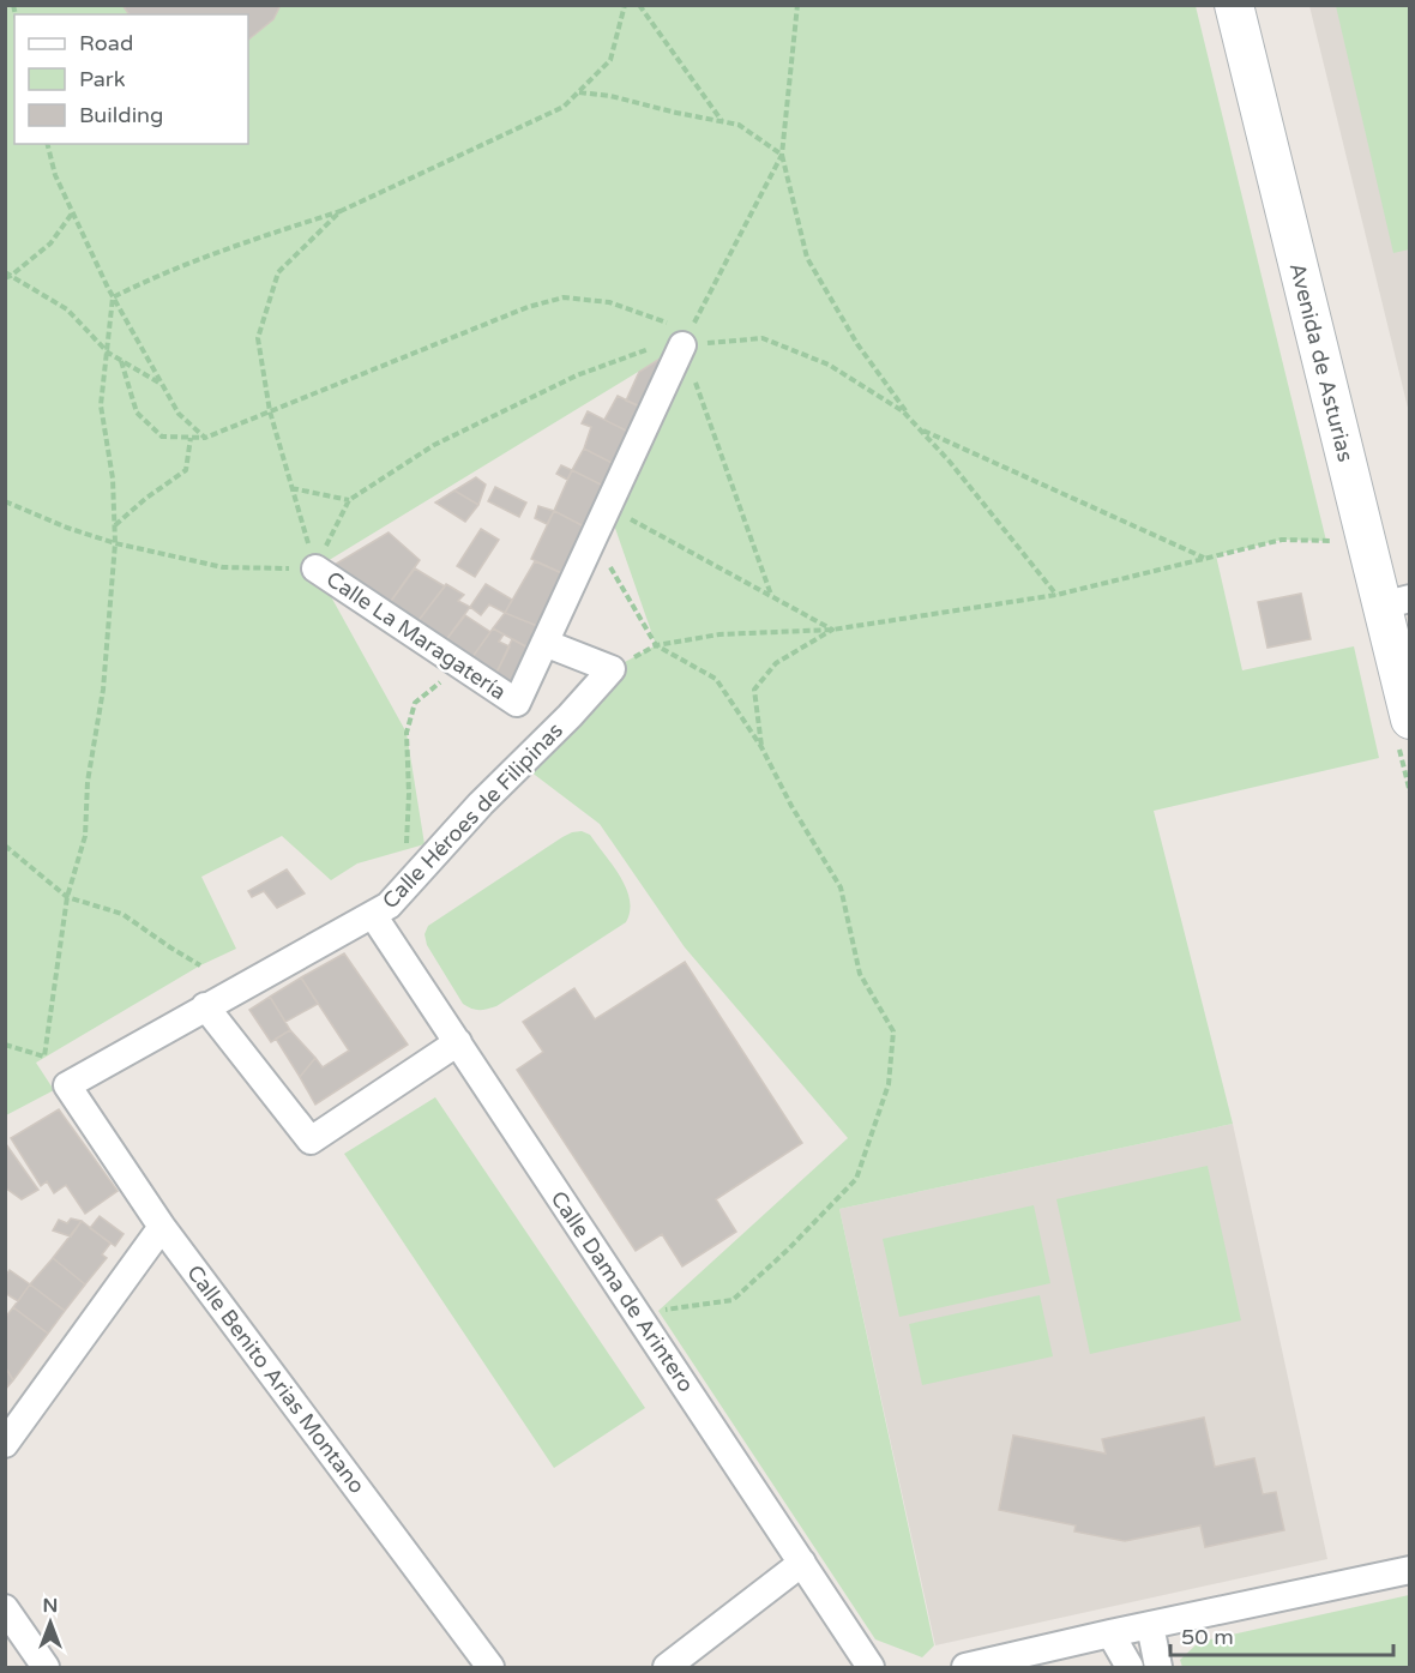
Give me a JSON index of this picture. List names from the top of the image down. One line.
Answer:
{"streets":{"main road":["Avenida de Asturias"],"street":["Calle La Maragatería","Calle Héroes de Filipinas","Calle Dama de Arintero","Calle Benito Arias Montano"]},"crossings":[["Calle Héroes de Filipinas","Calle Dama de Arintero"],["Calle Héroes de Filipinas","Calle Benito Arias Montano"]],"legend":["Road","Park","Building"],"scale_bar":"50 m","north":"top"}
